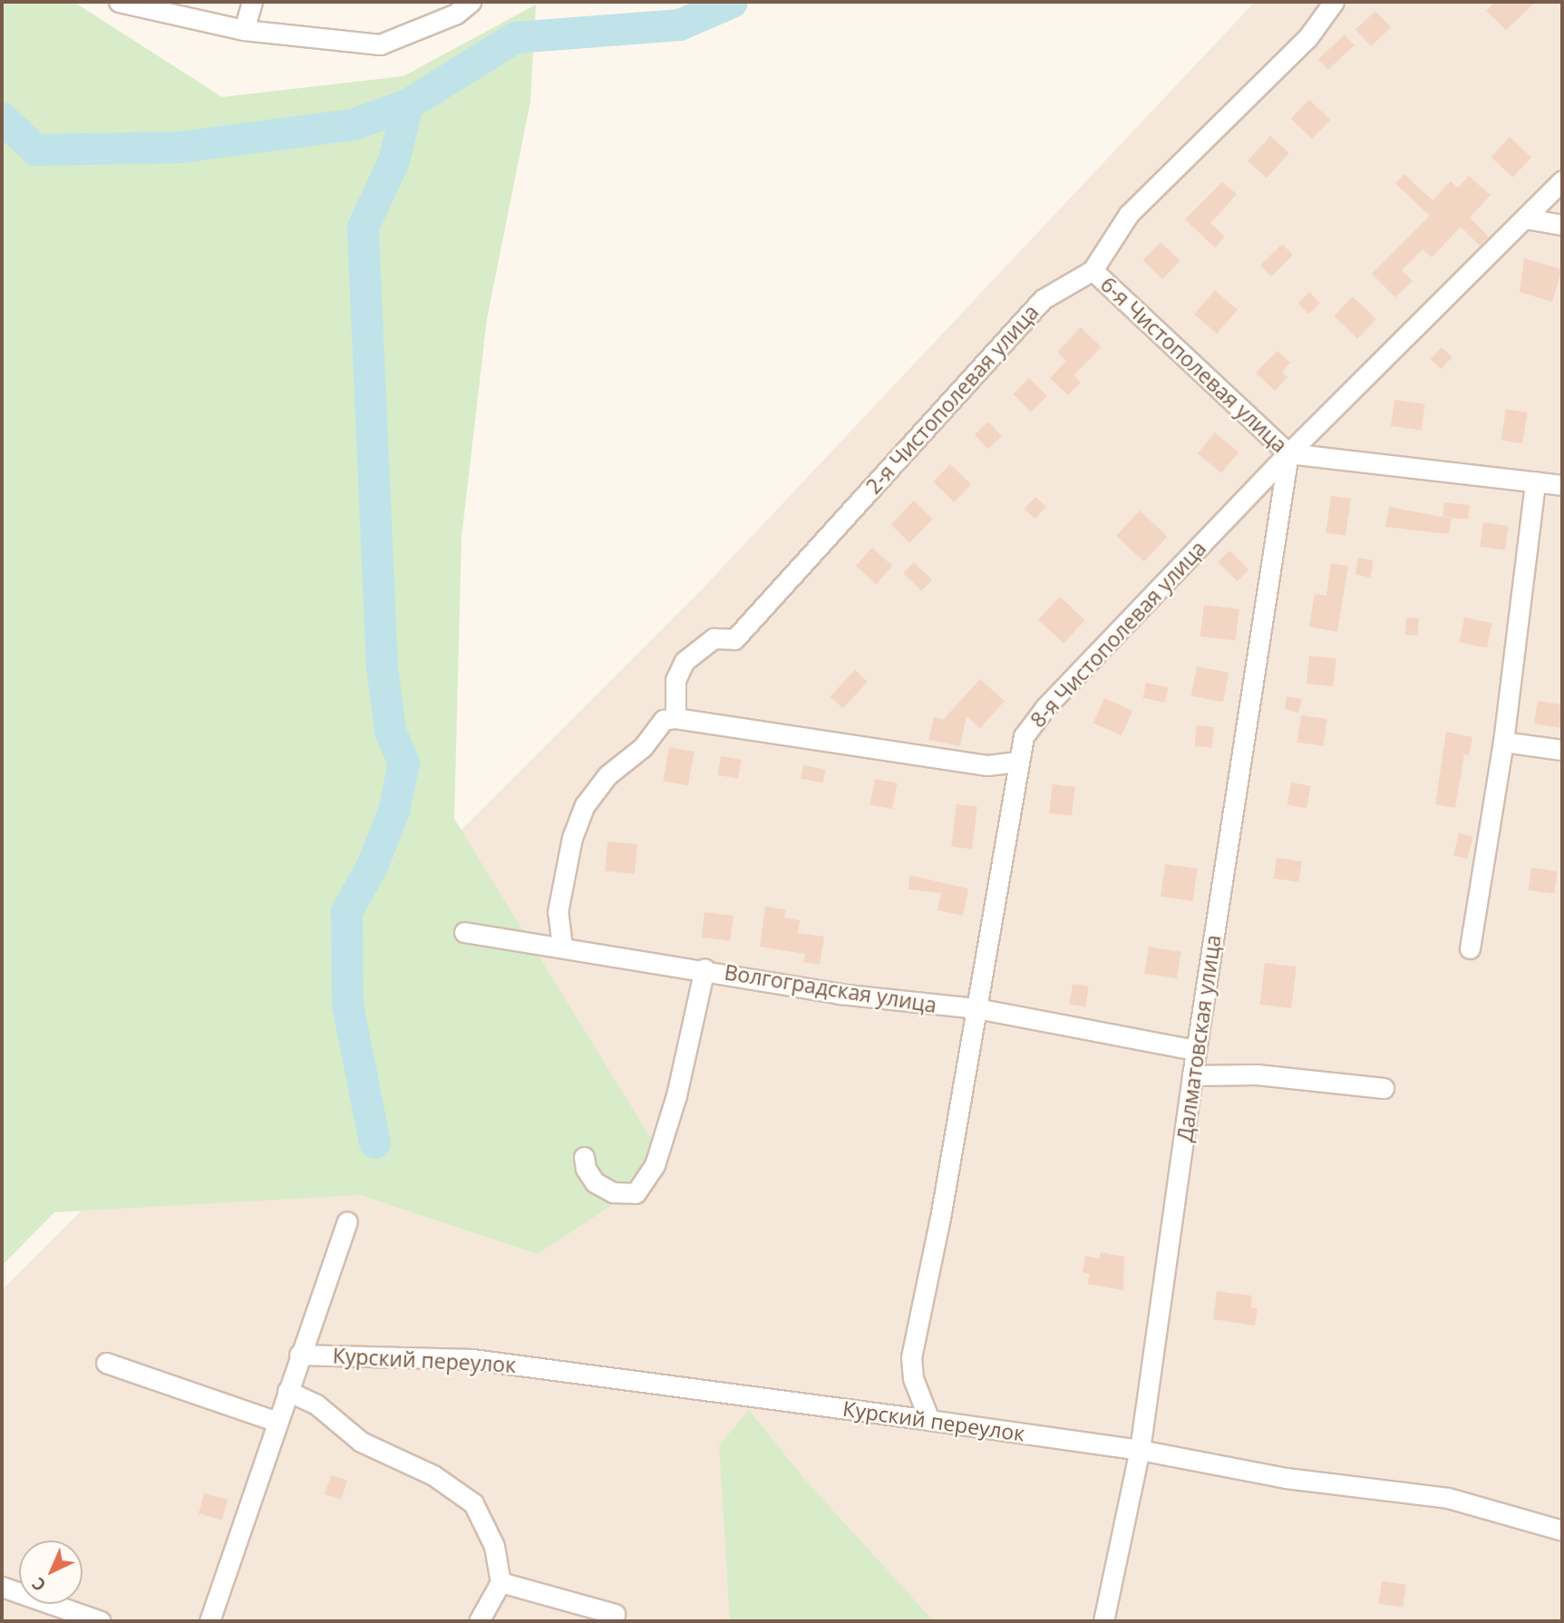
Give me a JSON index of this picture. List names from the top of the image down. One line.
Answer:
{"streets":{"street":["6-я Чистополевая улица","2-я Чистополевая улица","8-я Чистополевая улица","Волгоградская улица","Далматовская улица","Курский переулок"]},"crossings":[["6-я Чистополевая улица","2-я Чистополевая улица"],["6-я Чистополевая улица","8-я Чистополевая улица"],["6-я Чистополевая улица","Далматовская улица"],["8-я Чистополевая улица","Волгоградская улица"],["8-я Чистополевая улица","Далматовская улица"],["8-я Чистополевая улица","Курский переулок"],["Волгоградская улица","Далматовская улица"],["Далматовская улица","Курский переулок"]],"north":"bottom left"}
